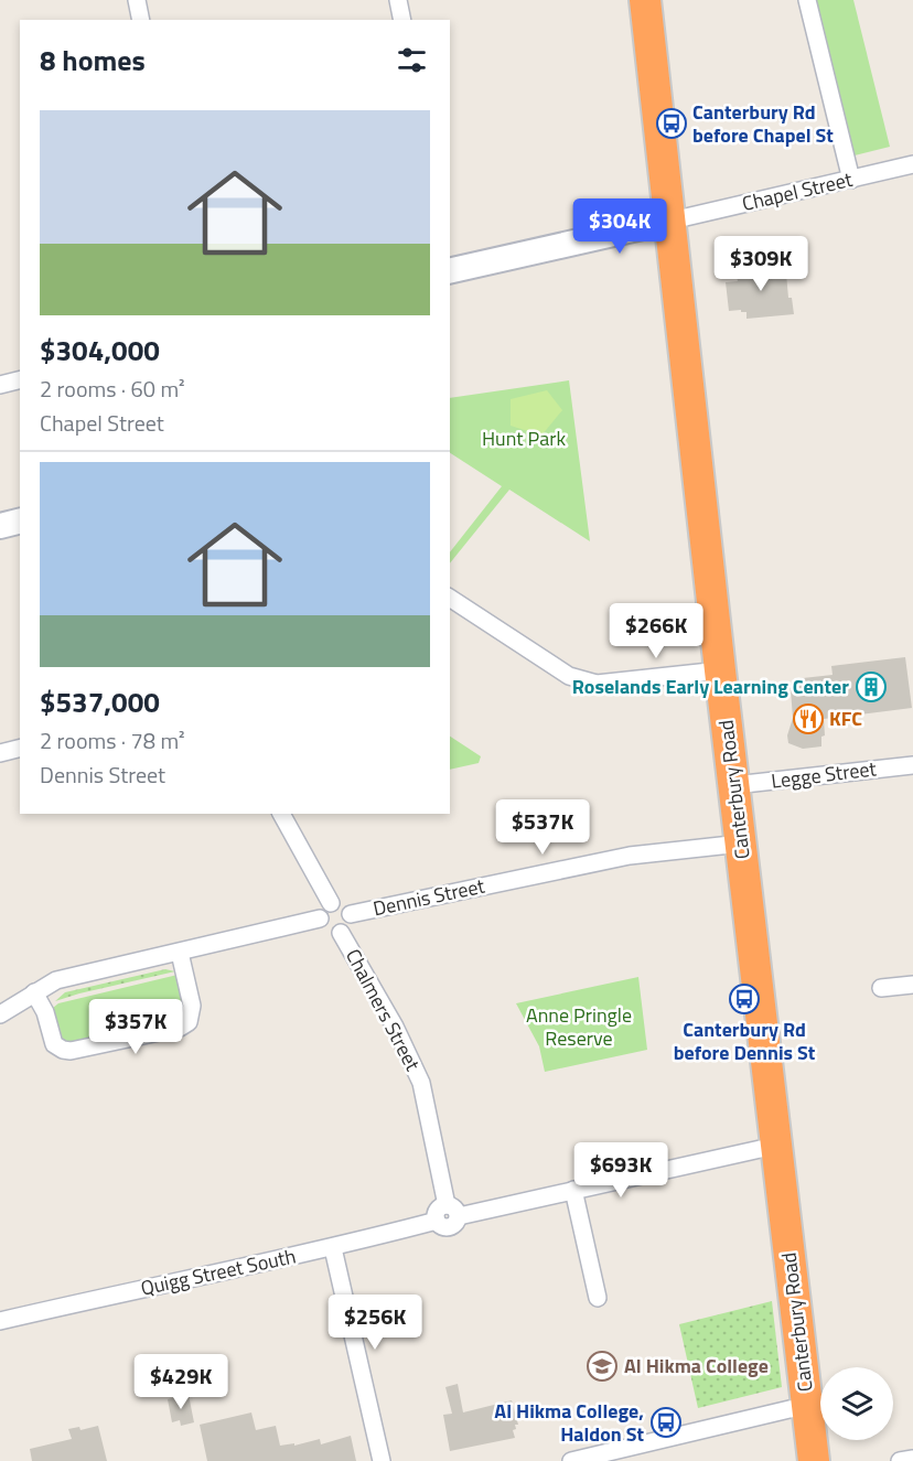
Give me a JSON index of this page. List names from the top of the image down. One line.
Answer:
{"streets":{"highway":["Canterbury Road"],"street":["Chapel Street","Legge Street","Dennis Street","Chalmers Street","Quigg Street South"]},"crossings":[["Chapel Street","Canterbury Road"],["Legge Street","Canterbury Road"],["Canterbury Road","Dennis Street"],["Dennis Street","Chalmers Street"],["Chalmers Street","Quigg Street South"]],"parks":["Hunt Park","Anne Pringle Reserve"],"places":{"bus stop":["Canterbury Rd before Chapel St","Canterbury Rd before Dennis St","Al Hikma College, Haldon St"],"building":["Roselands Early Learning Center"],"restaurant":["KFC"],"school or university":["Al Hikma College"]},"page":{"heading":"8 homes","list":[{"name":"$304,000","note":"2 rooms · 60 m² · Chapel Street"},{"name":"$537,000","note":"2 rooms · 78 m² · Dennis Street"}],"price":["$304K","$309K","$266K","$537K","$357K","$693K","$256K","$429K"]}}
